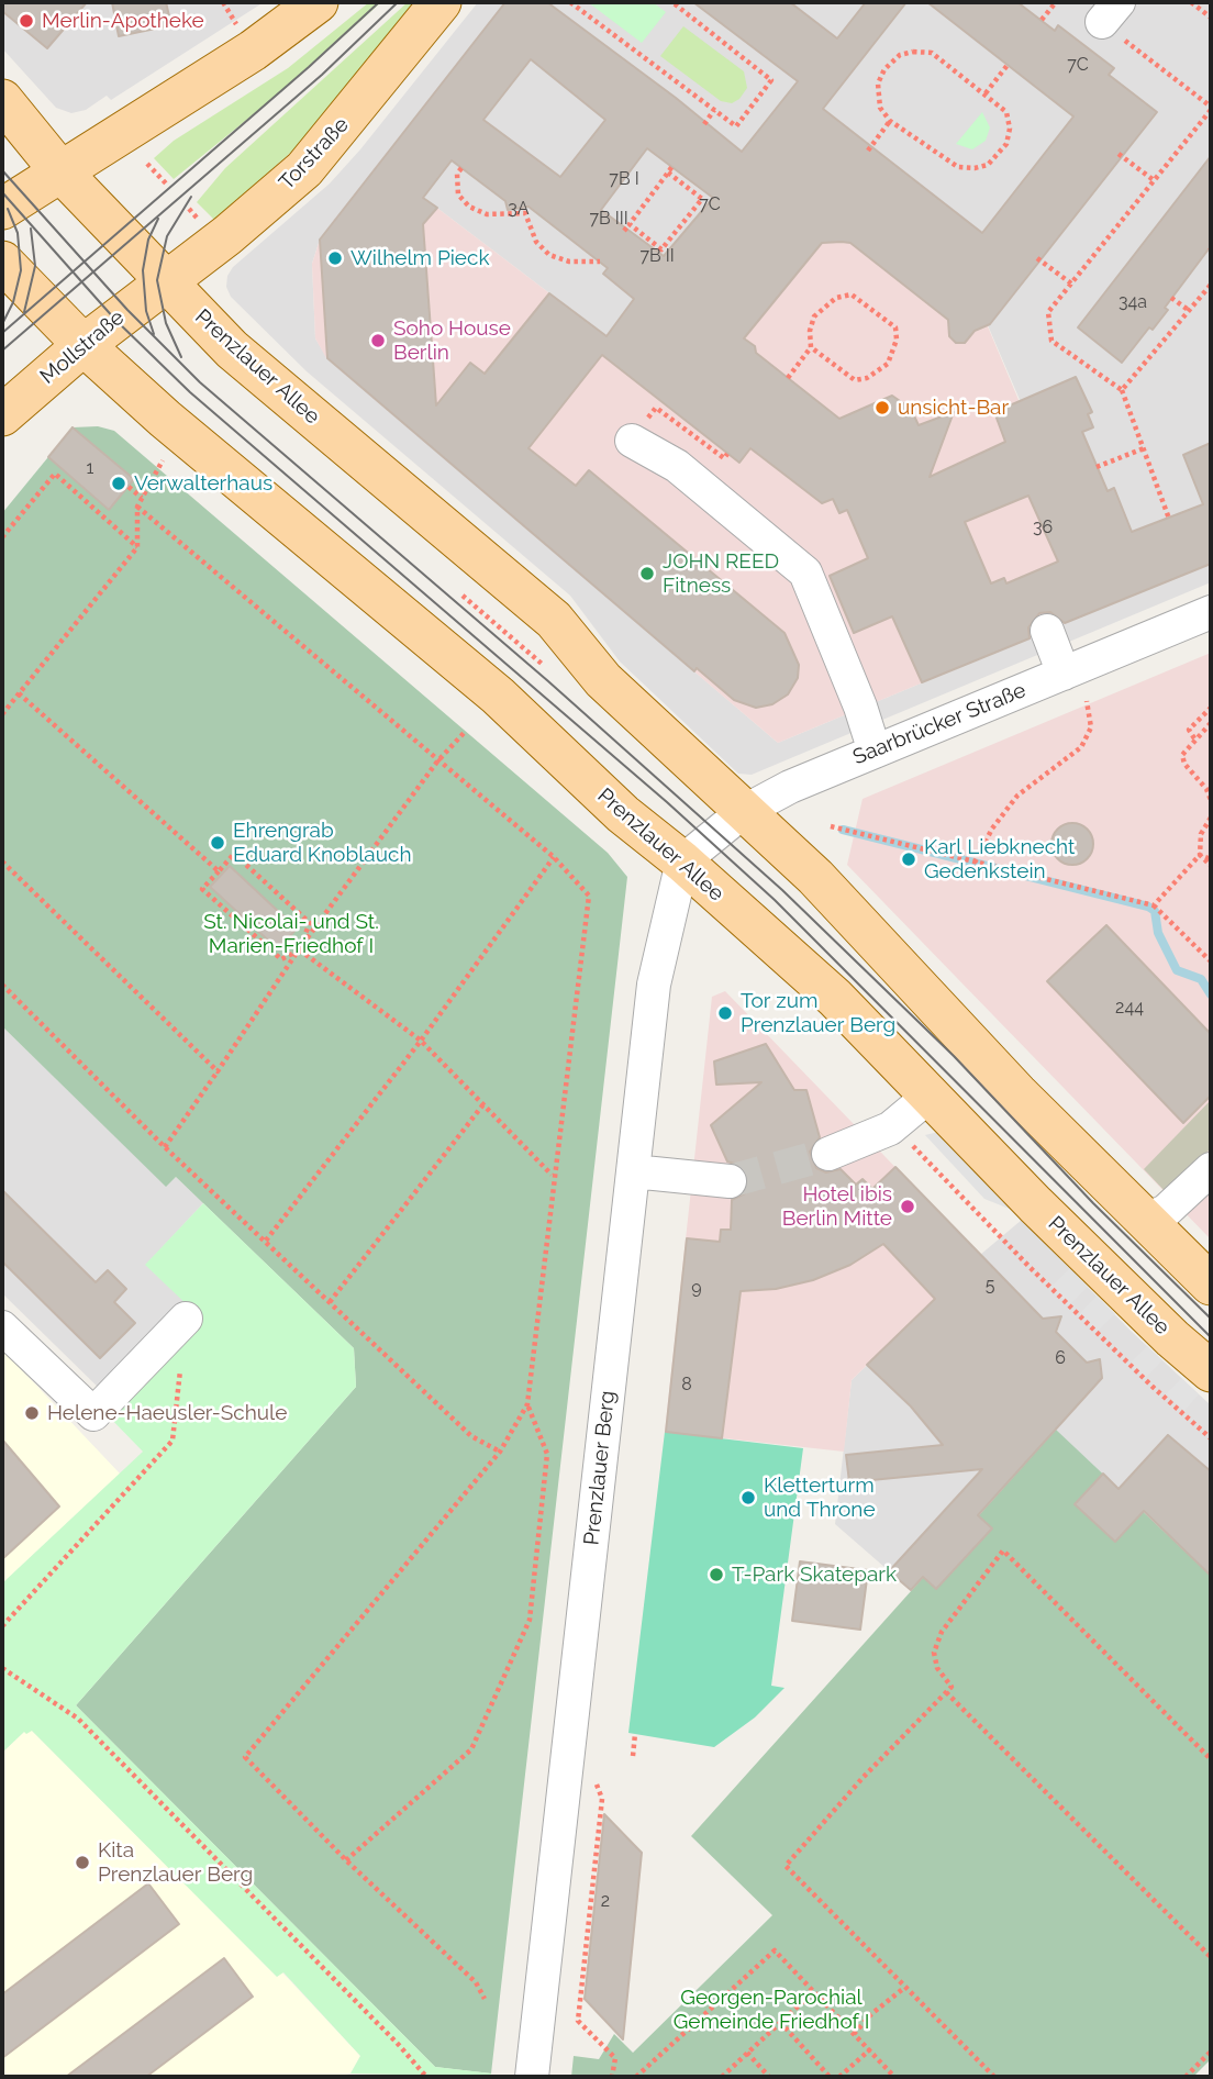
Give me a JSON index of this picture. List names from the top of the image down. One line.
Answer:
{"streets":{"main road":["Torstraße","Mollstraße","Prenzlauer Allee"],"street":["Saarbrücker Straße","Prenzlauer Berg"]},"crossings":[["Torstraße","Mollstraße"],["Torstraße","Prenzlauer Allee"],["Mollstraße","Prenzlauer Allee"],["Prenzlauer Allee","Saarbrücker Straße"],["Prenzlauer Allee","Prenzlauer Berg"],["Saarbrücker Straße","Prenzlauer Berg"]],"parks":["St. Nicolai- und St. Marien-Friedhof I","Georgen-Parochial Gemeinde Friedhof I"],"places":["Merlin-Apotheke","Wilhelm Pieck","Soho House Berlin","unsicht-Bar","Verwalterhaus","JOHN REED Fitness","Ehrengrab Eduard Knoblauch","Karl Liebknecht Gedenkstein","Tor zum Prenzlauer Berg","Hotel ibis Berlin Mitte","Helene-Haeusler-Schule","Kletterturm und Throne","T-Park Skatepark","Kita Prenzlauer Berg"],"house_numbers":["7C","7B I","7C","3A","7B III","7B II","34a","1","36","244","5","9","6","8","2"]}
